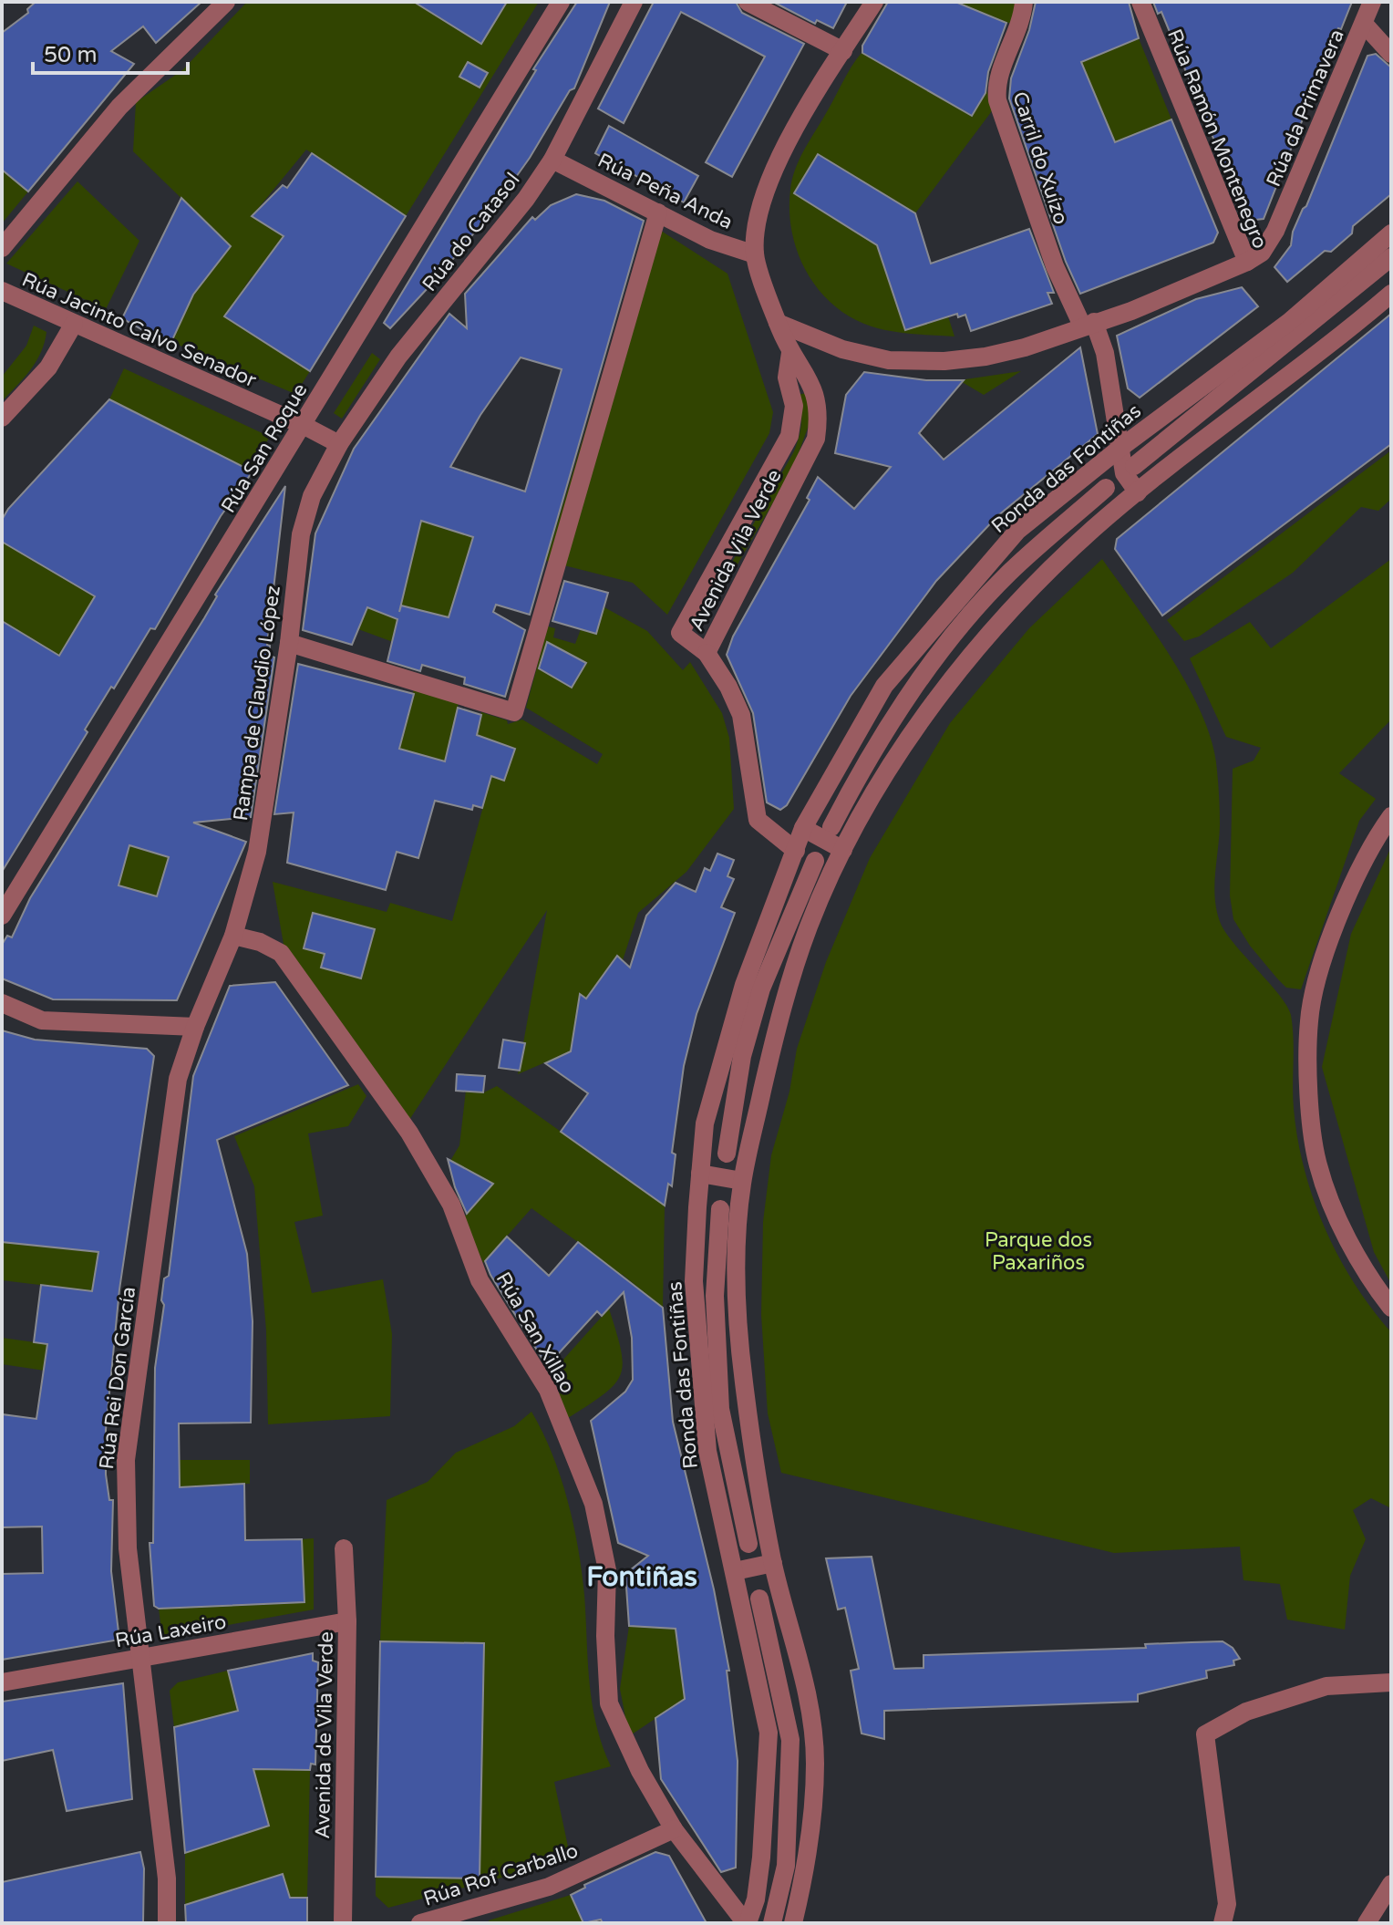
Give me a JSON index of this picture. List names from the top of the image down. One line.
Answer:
{"streets":{"street":["Rúa da Primavera","Rúa Ramón Montenegro","Carril do Xuízo","Rúa Peña Anda","Rúa do Catasol","Rúa Jacinto Calvo Senador","Rúa San Roque","Ronda das Fontiñas","Avenida Vila Verde","Rampa de Claudio López","Rúa San Xillao","Rúa Rei Don García","Rúa Laxeiro","Avenida de Vila Verde","Rúa Rof Carballo"]},"crossings":[["Rúa da Primavera","Rúa Ramón Montenegro"],["Rúa Ramón Montenegro","Carril do Xuízo"],["Carril do Xuízo","Ronda das Fontiñas"],["Rúa Peña Anda","Rúa do Catasol"],["Rúa do Catasol","Rúa Jacinto Calvo Senador"],["Rúa do Catasol","Rampa de Claudio López"],["Rúa Jacinto Calvo Senador","Rúa San Roque"],["Ronda das Fontiñas","Rúa San Xillao"],["Rampa de Claudio López","Rúa San Xillao"],["Rampa de Claudio López","Rúa Rei Don García"],["Rúa San Xillao","Rúa Rei Don García"],["Rúa San Xillao","Rúa Rof Carballo"],["Rúa Rei Don García","Rúa Laxeiro"],["Rúa Laxeiro","Avenida de Vila Verde"]],"districts":["Fontiñas"],"parks":["Parque dos Paxariños"],"scale_bar":"50 m"}
